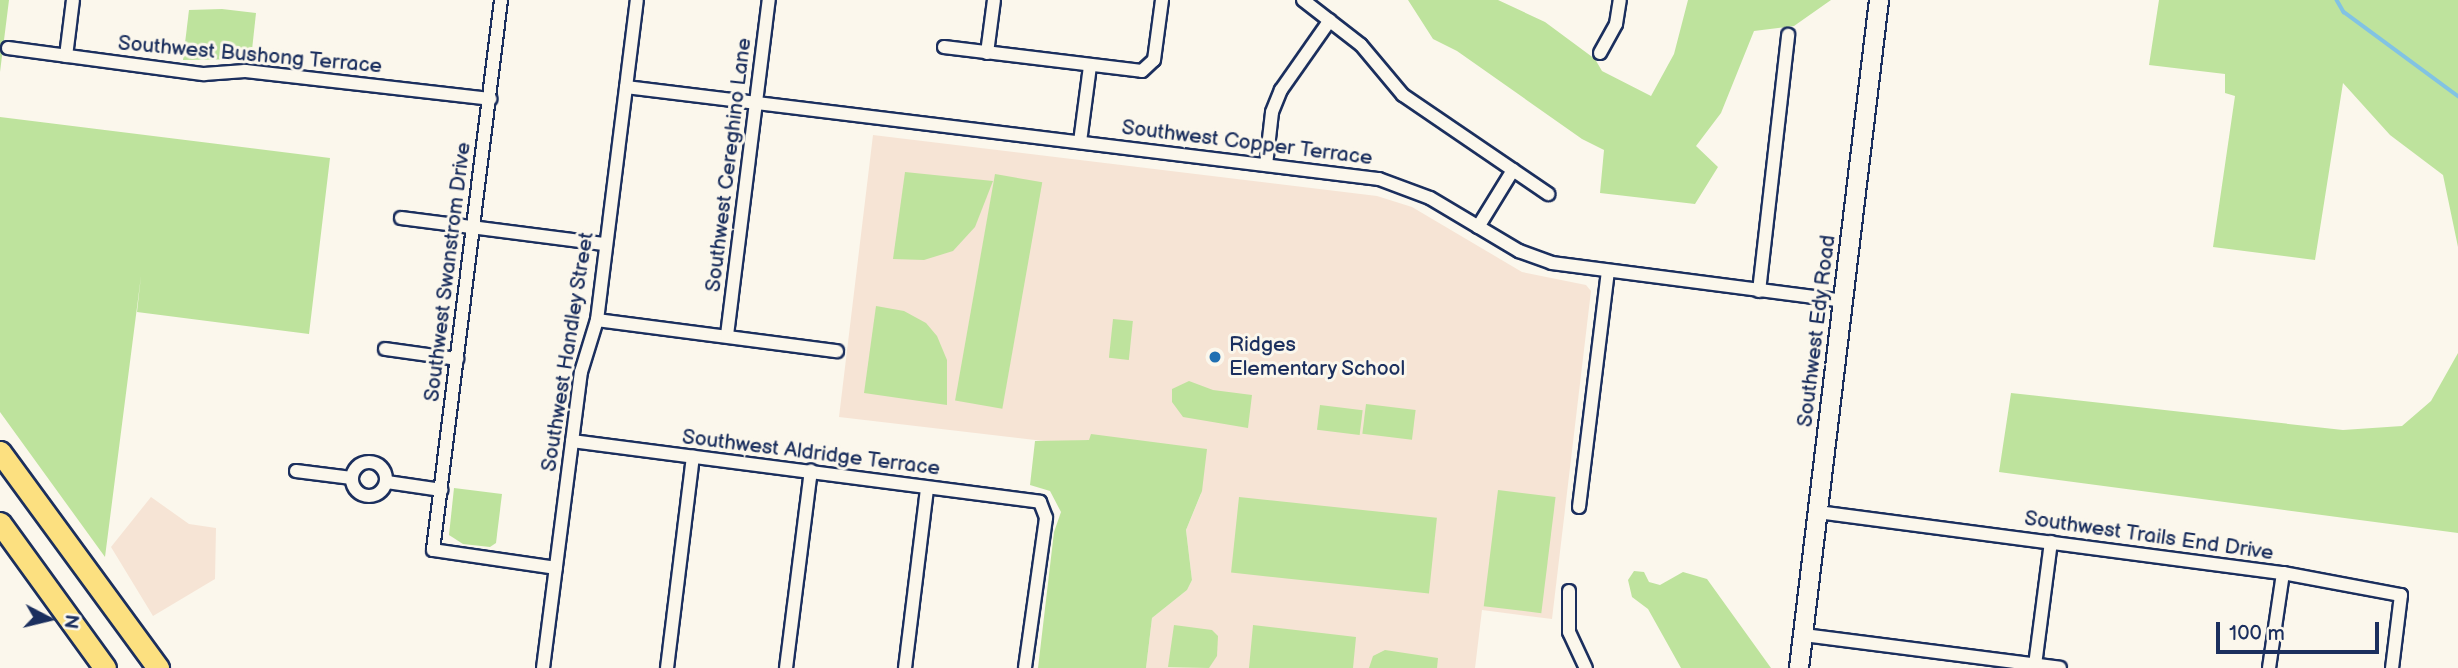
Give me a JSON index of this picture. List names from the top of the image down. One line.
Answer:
{"streets":{"main road":["Southwest Edy Road"],"street":["Southwest Bushong Terrace","Southwest Copper Terrace","Southwest Cereghino Lane","Southwest Swanstrom Drive","Southwest Handley Street","Southwest Aldridge Terrace","Southwest Trails End Drive"]},"crossings":[["Southwest Bushong Terrace","Southwest Swanstrom Drive"],["Southwest Copper Terrace","Southwest Cereghino Lane"],["Southwest Copper Terrace","Southwest Edy Road"],["Southwest Copper Terrace","Southwest Handley Street"],["Southwest Swanstrom Drive","Southwest Handley Street"],["Southwest Edy Road","Southwest Trails End Drive"],["Southwest Handley Street","Southwest Aldridge Terrace"]],"places":["Ridges Elementary School"],"scale_bar":"100 m","north":"right"}
